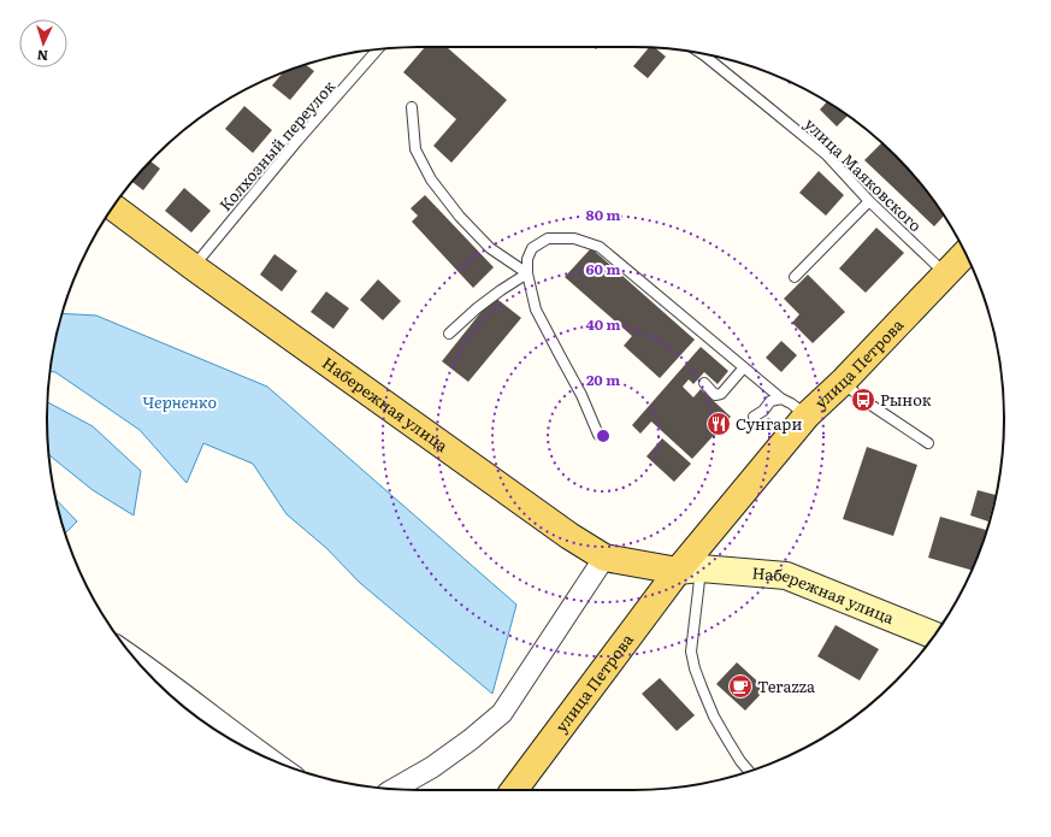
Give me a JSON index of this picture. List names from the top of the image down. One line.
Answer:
{"streets":{"main road":["улица Петрова","Набережная улица"],"lane":["Колхозный переулок","улица Маяковского"]},"crossings":[["Колхозный переулок","Набережная улица"],["улица Маяковского","улица Петрова"],["улица Петрова","Набережная улица"]],"water":["Черненко"],"places":{"bus stop":["Рынок"],"restaurant":["Сунгари"],"cafe":["Terazza"]},"north":"bottom","rings":["80 m","60 m","40 m","20 m"]}
